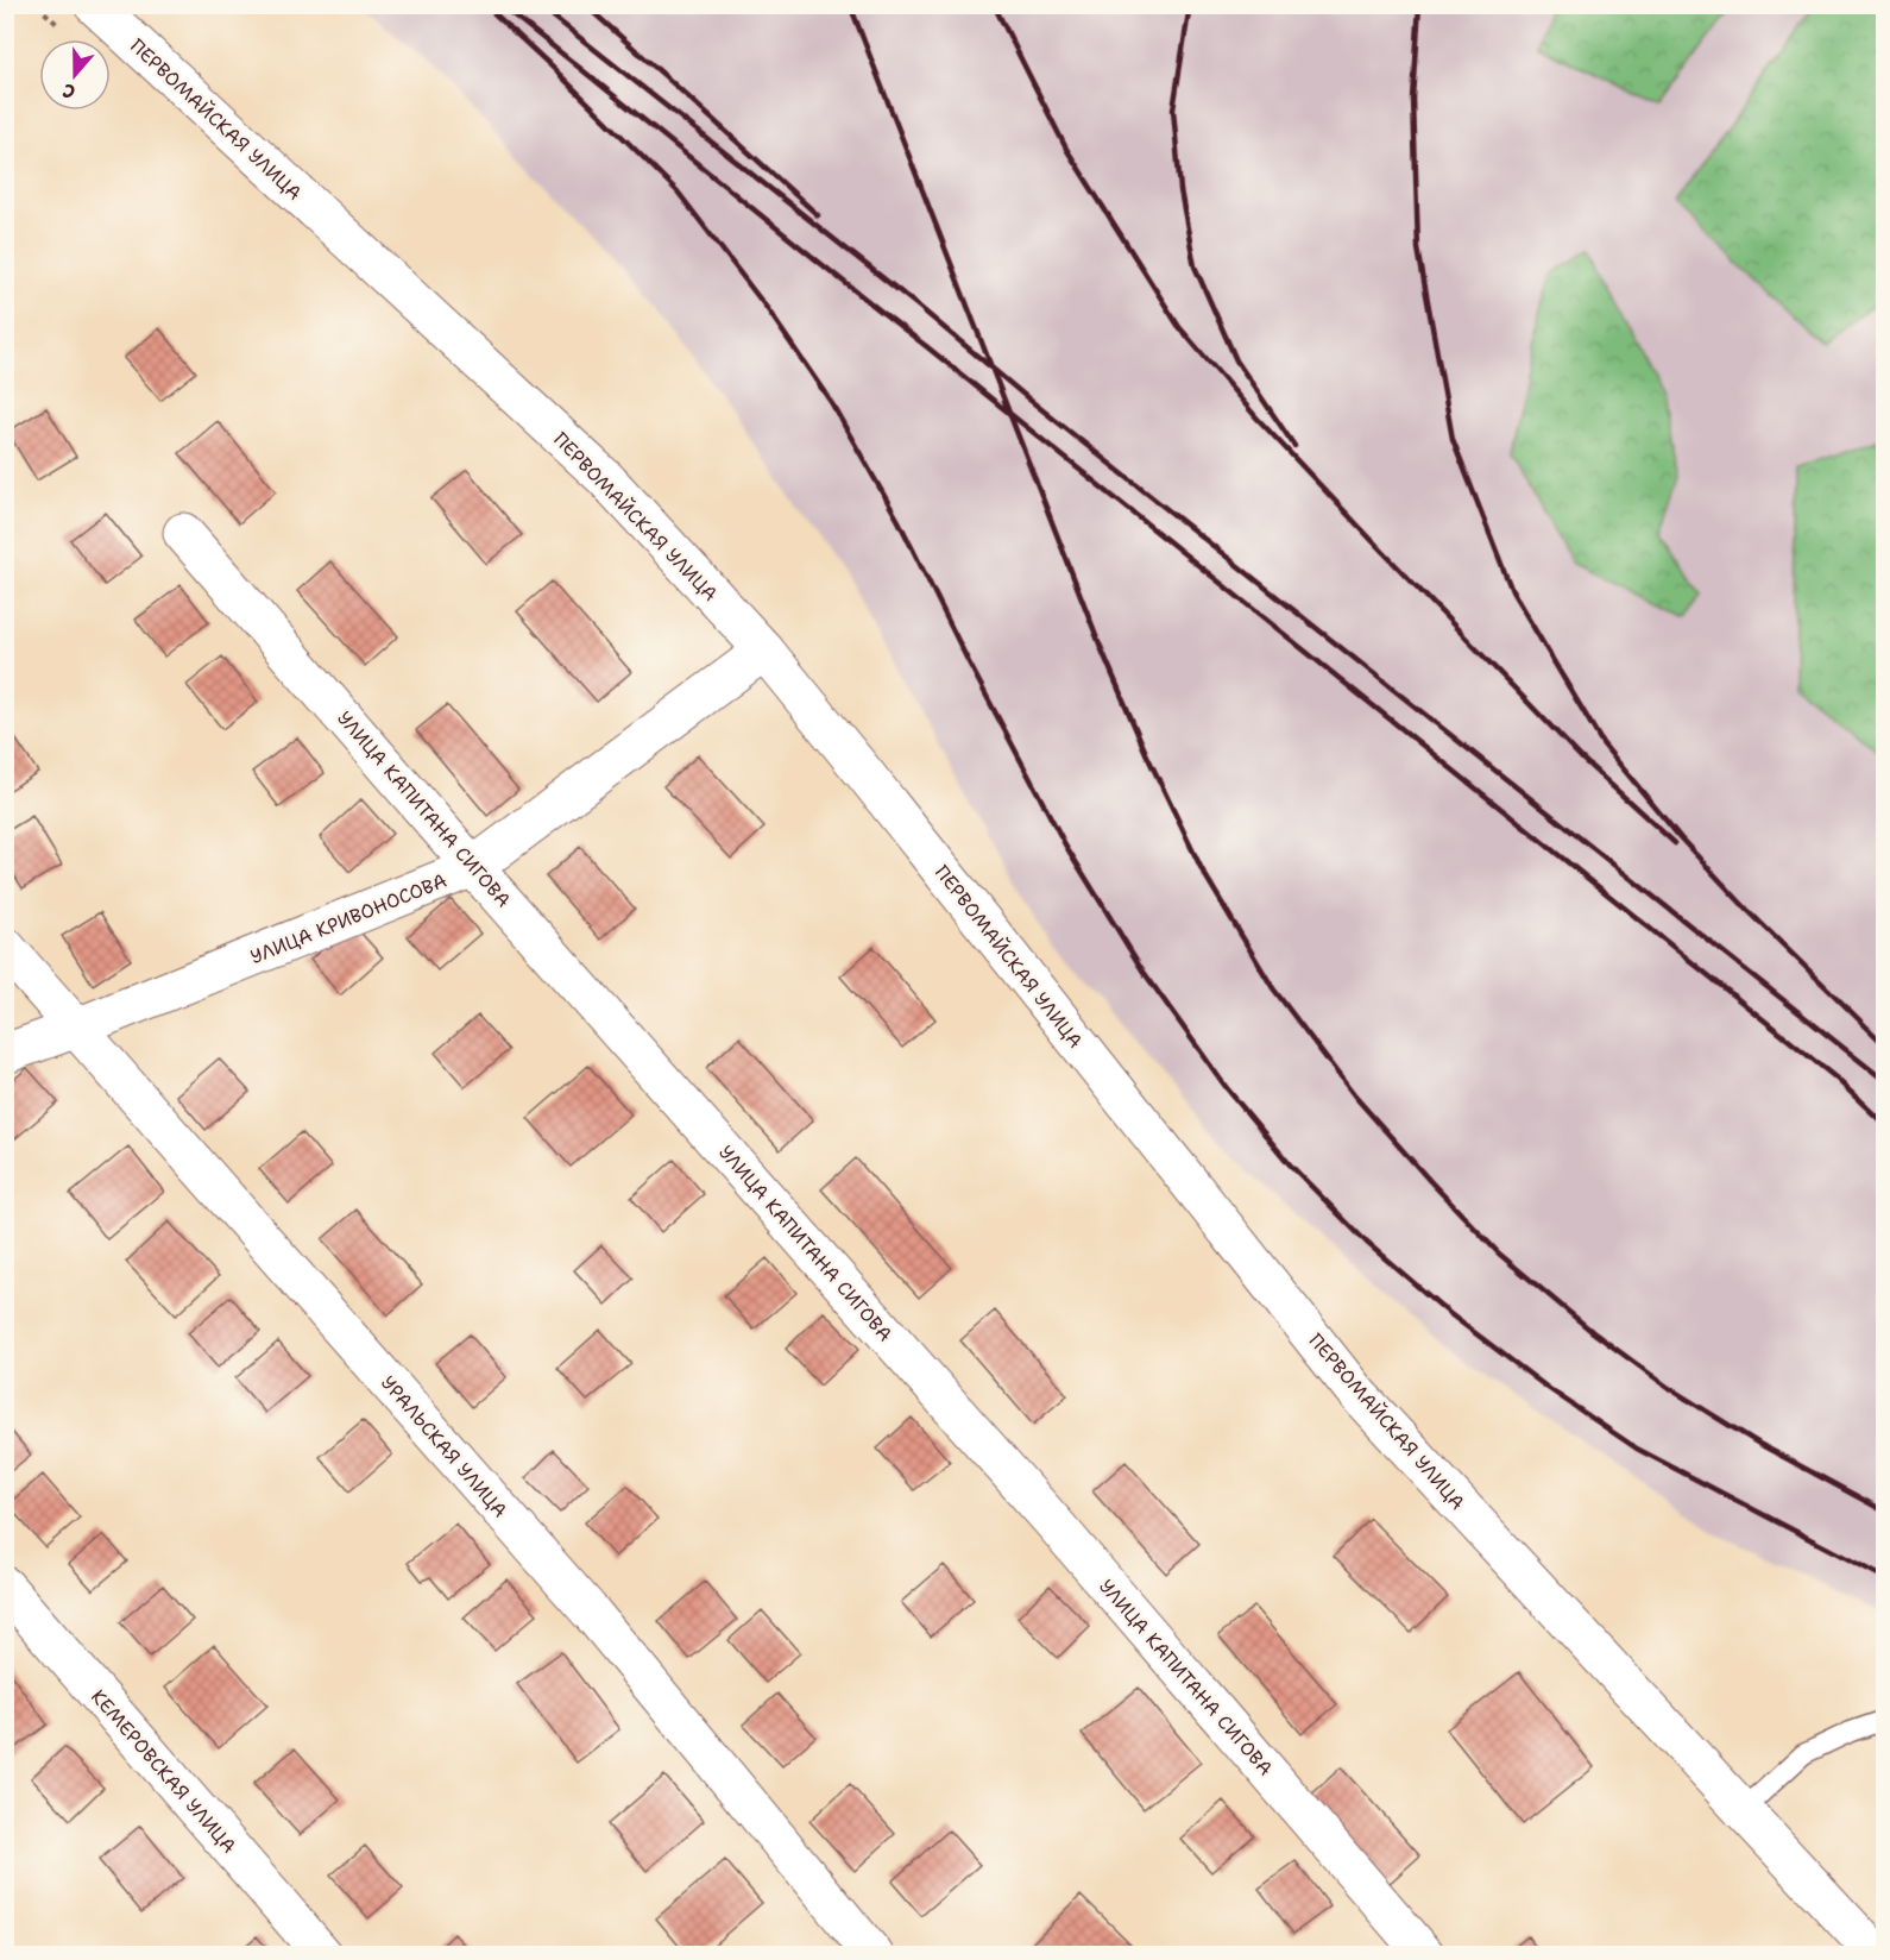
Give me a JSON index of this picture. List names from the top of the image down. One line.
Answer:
{"streets":{"street":["ПЕРВОМАЙСКАЯ УЛИЦА","УЛИЦА КАПИТАНА СИГОВА","УЛИЦА КРИВОНОСОВА","УРАЛЬСКАЯ УЛИЦА","КЕМЕРОВСКАЯ УЛИЦА"]},"crossings":[["ПЕРВОМАЙСКАЯ УЛИЦА","УЛИЦА КРИВОНОСОВА"],["УЛИЦА КАПИТАНА СИГОВА","УЛИЦА КРИВОНОСОВА"],["УЛИЦА КРИВОНОСОВА","УРАЛЬСКАЯ УЛИЦА"]],"north":"bottom"}
